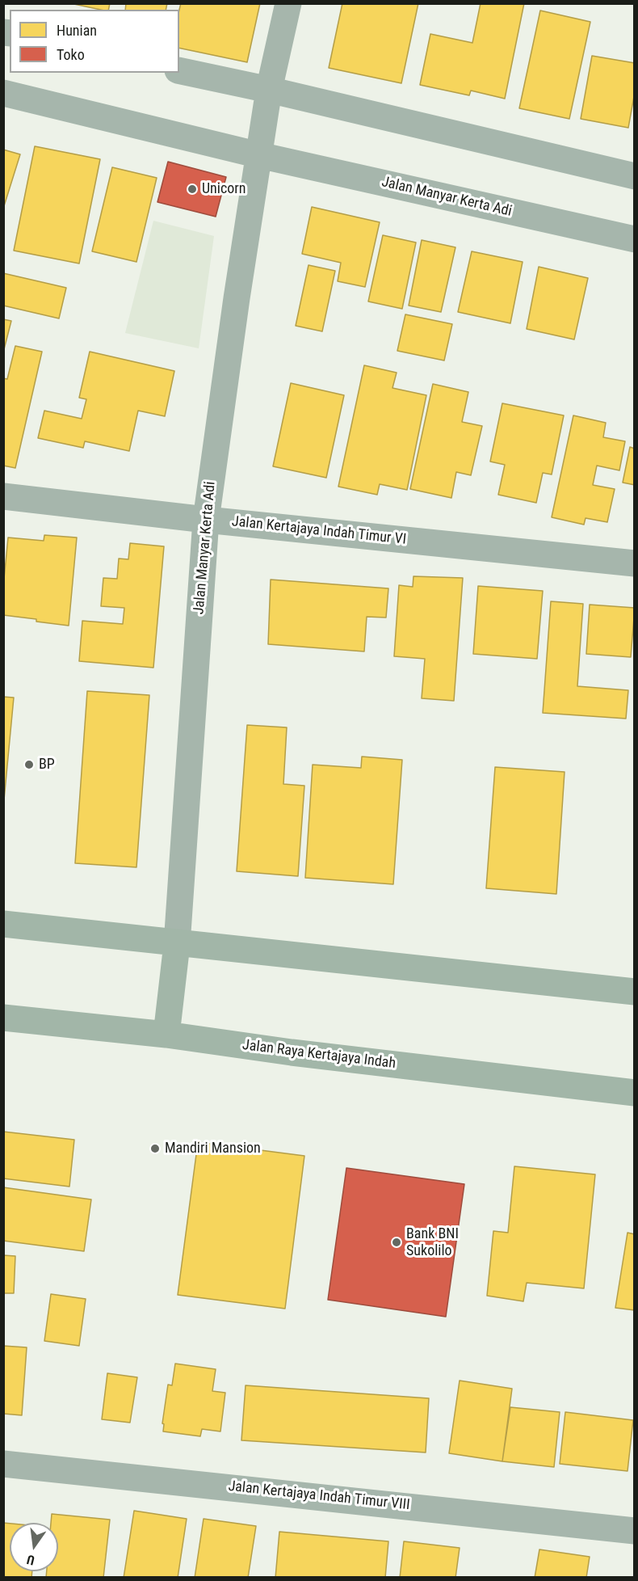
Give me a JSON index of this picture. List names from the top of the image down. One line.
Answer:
{"streets":{"main road":["Jalan Raya Kertajaya Indah"],"street":["Jalan Manyar Kerta Adi","Jalan Kertajaya Indah Timur VI","Jalan Kertajaya Indah Timur VIII"]},"crossings":[["Jalan Manyar Kerta Adi","Jalan Kertajaya Indah Timur VI"]],"places":["Unicorn","BP","Mandiri Mansion","Bank BNI Sukolilo"],"legend":["Hunian","Toko"],"north":"bottom"}
